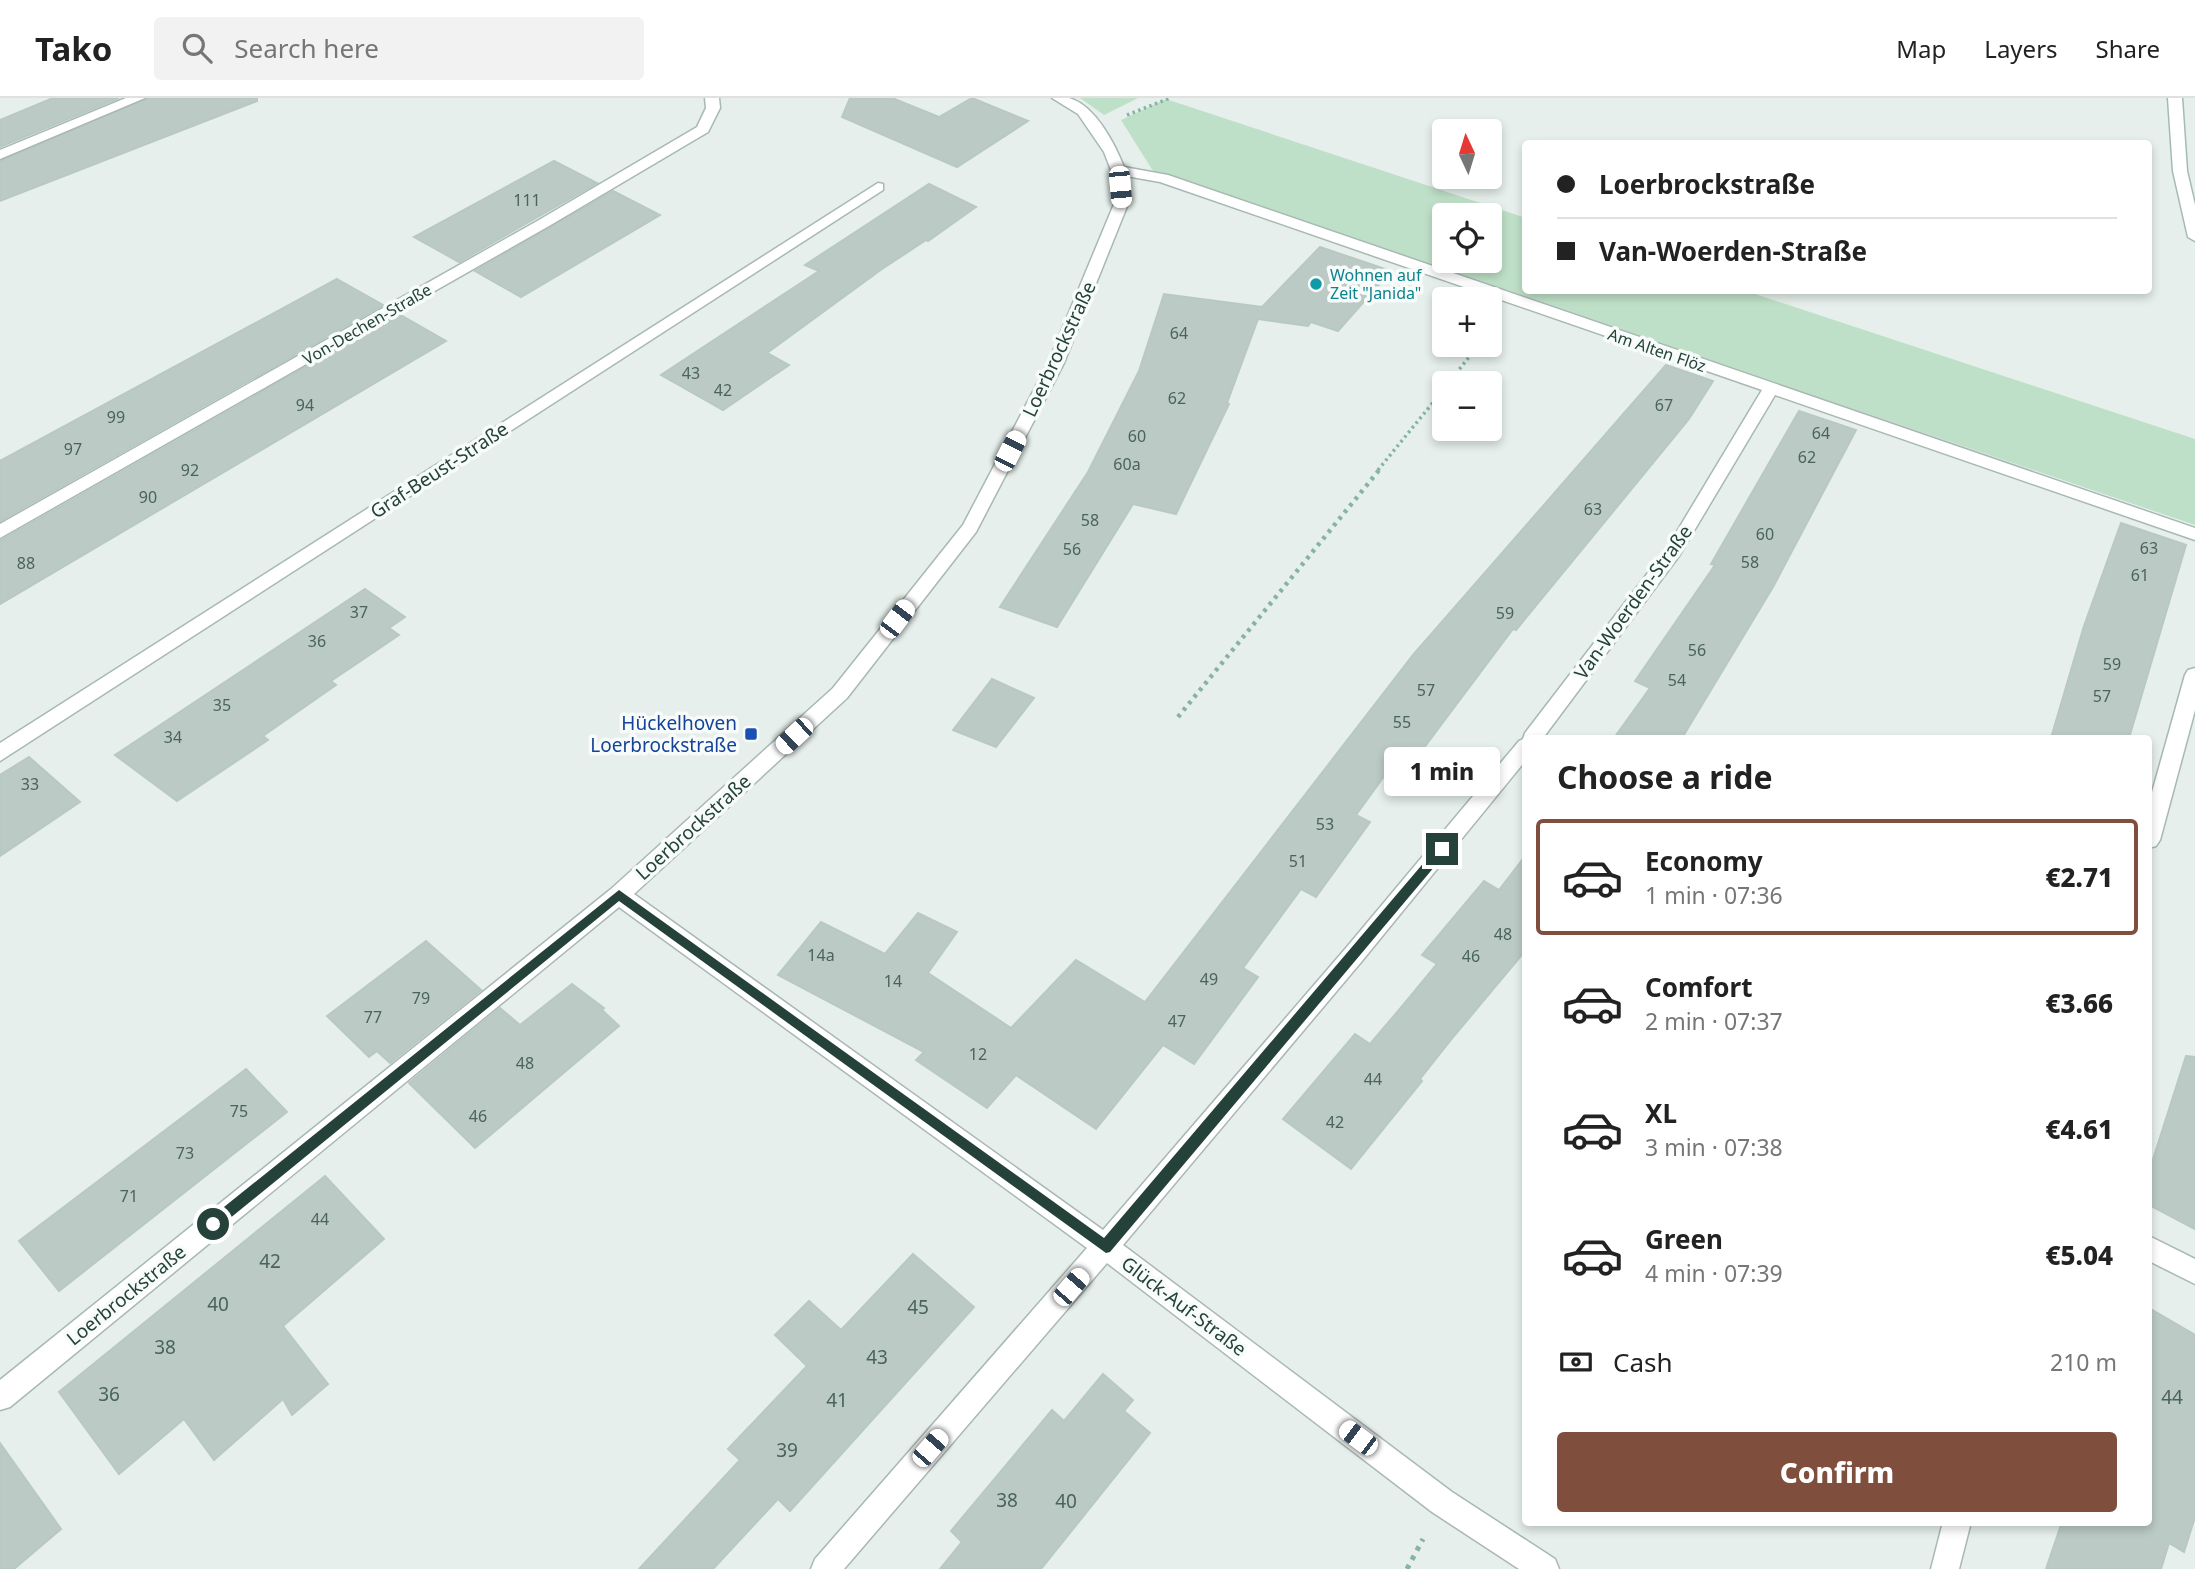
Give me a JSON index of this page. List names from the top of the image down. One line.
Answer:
{"streets":{"street":["Von-Dechen-Straße","Loerbrockstraße","Am Alten Flöz","Graf-Beust-Straße","Van-Woerden-Straße","Glück-Auf-Straße"]},"crossings":[["Loerbrockstraße","Am Alten Flöz"],["Loerbrockstraße","Glück-Auf-Straße"],["Am Alten Flöz","Van-Woerden-Straße"]],"places":{"other":["Wohnen auf Zeit \"Janida\""],"transit":["Hückelhoven Loerbrockstraße"]},"house_numbers":["111","64","43","42","62","94","67","99","64","60","97","62","60a","92","90","63","58","60","63","56","58","88","61","37","59","36","56","59","54","57","57","35","55","34","33","53","51","48","14a","46","49","14","79","77","47","12","48","44","75","46","42","73","71","44","42","40","45","38","43","36","44","41","39","38","40"],"north":"top","page":{"header":"Tako","search":"Search here","nav":["Map","Layers","Share"],"map_buttons":["+","−"],"banner":["Loerbrockstraße","Van-Woerden-Straße"],"heading":"Choose a ride","bubble":"1 min","list":[{"name":"Economy","note":"1 min · 07:36","value":"€2.71"},{"name":"Comfort","note":"2 min · 07:37","value":"€3.66"},{"name":"XL","note":"3 min · 07:38","value":"€4.61"},{"name":"Green","note":"4 min · 07:39","value":"€5.04"}],"pay":["Cash","210 m"],"buttons":"Confirm"}}
